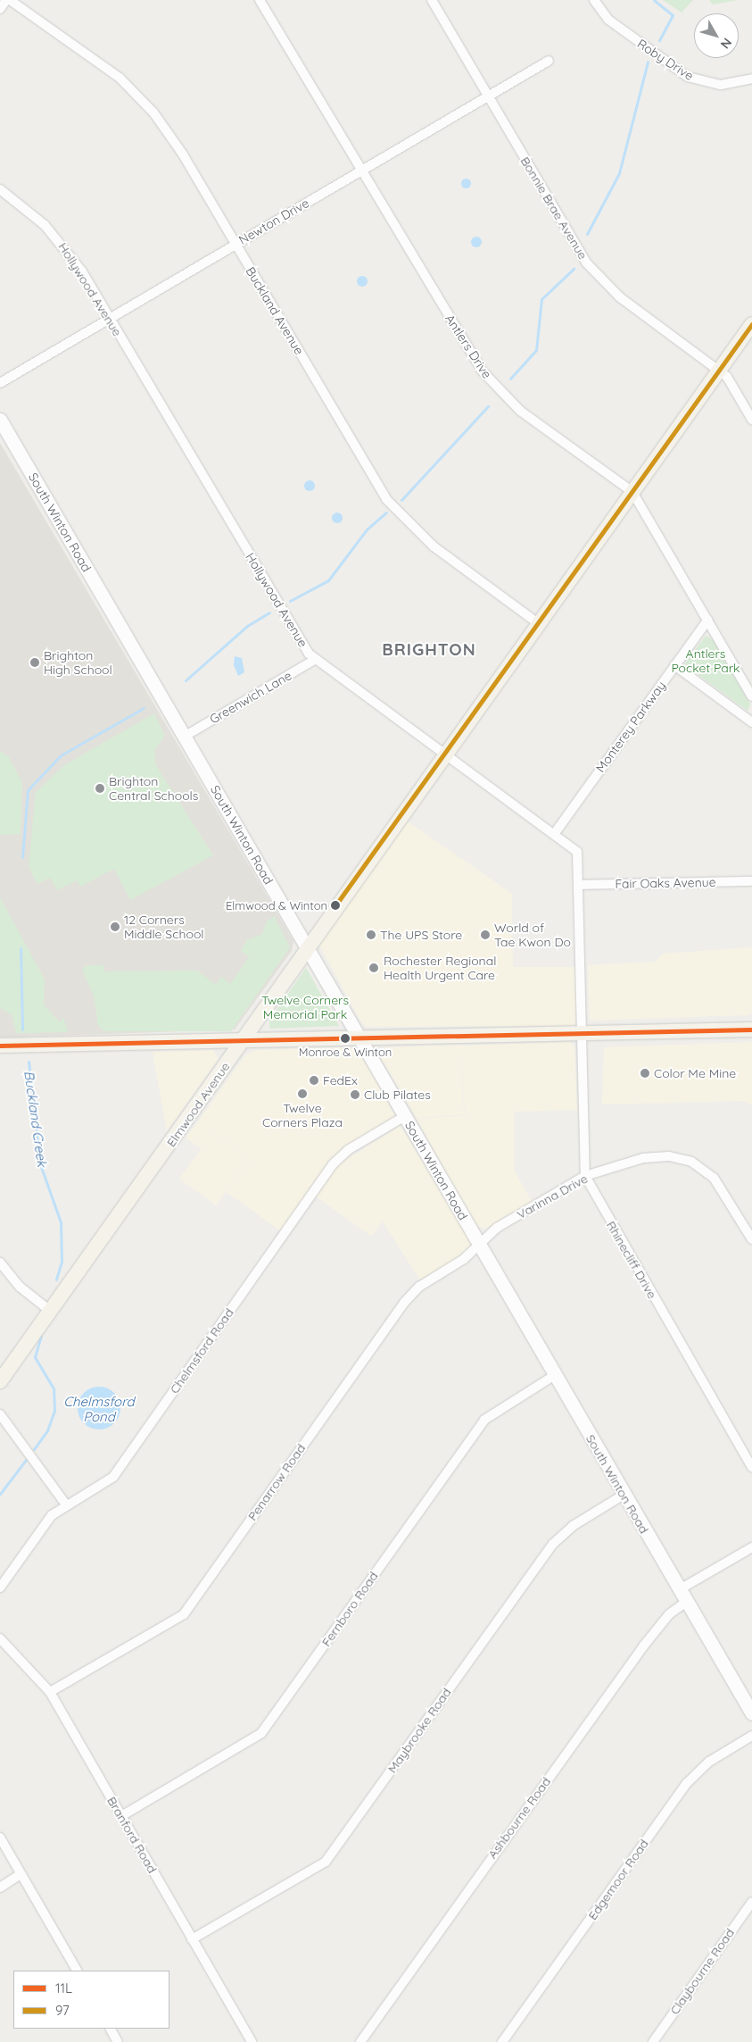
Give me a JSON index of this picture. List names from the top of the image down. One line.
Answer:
{"streets":{"main road":["South Winton Road","Elmwood Avenue"],"street":["Roby Drive","Bonnie Brae Avenue","Newton Drive","Hollywood Avenue","Buckland Avenue","Antlers Drive","Greenwich Lane","Monterey Parkway","Fair Oaks Avenue","Varinna Drive","Rhinecliff Drive","Chelmsford Road","Penarrow Road","Fernboro Road","Maybrooke Road","Ashbourne Road","Branford Road","Edgemoor Road","Claybourne Road"]},"crossings":[["Bonnie Brae Avenue","Newton Drive"],["Bonnie Brae Avenue","Elmwood Avenue"],["Newton Drive","Hollywood Avenue"],["Newton Drive","Buckland Avenue"],["Newton Drive","Antlers Drive"],["Hollywood Avenue","Greenwich Lane"],["Hollywood Avenue","Monterey Parkway"],["Hollywood Avenue","Fair Oaks Avenue"],["Hollywood Avenue","Elmwood Avenue"],["Hollywood Avenue","Rhinecliff Drive"],["Buckland Avenue","Elmwood Avenue"],["Antlers Drive","Monterey Parkway"],["Antlers Drive","Elmwood Avenue"],["South Winton Road","Greenwich Lane"],["South Winton Road","Elmwood Avenue"],["South Winton Road","Varinna Drive"],["South Winton Road","Chelmsford Road"],["South Winton Road","Penarrow Road"],["South Winton Road","Fernboro Road"],["South Winton Road","Maybrooke Road"],["South Winton Road","Ashbourne Road"],["Varinna Drive","Rhinecliff Drive"],["Varinna Drive","Penarrow Road"],["Penarrow Road","Branford Road"],["Fernboro Road","Branford Road"],["Maybrooke Road","Branford Road"]],"districts":["BRIGHTON"],"water":["Buckland Creek","Chelmsford Pond"],"parks":["Antlers Pocket Park","Twelve Corners Memorial Park"],"places":["Brighton High School","Brighton Central Schools","Elmwood & Winton","12 Corners Middle School","The UPS Store","World of Tae Kwon Do","Rochester Regional Health Urgent Care","Monroe & Winton","Color Me Mine","FedEx","Twelve Corners Plaza","Club Pilates"],"lines":["transit line 97","transit line 11L"],"legend":["11L","97"],"north":"bottom right"}
